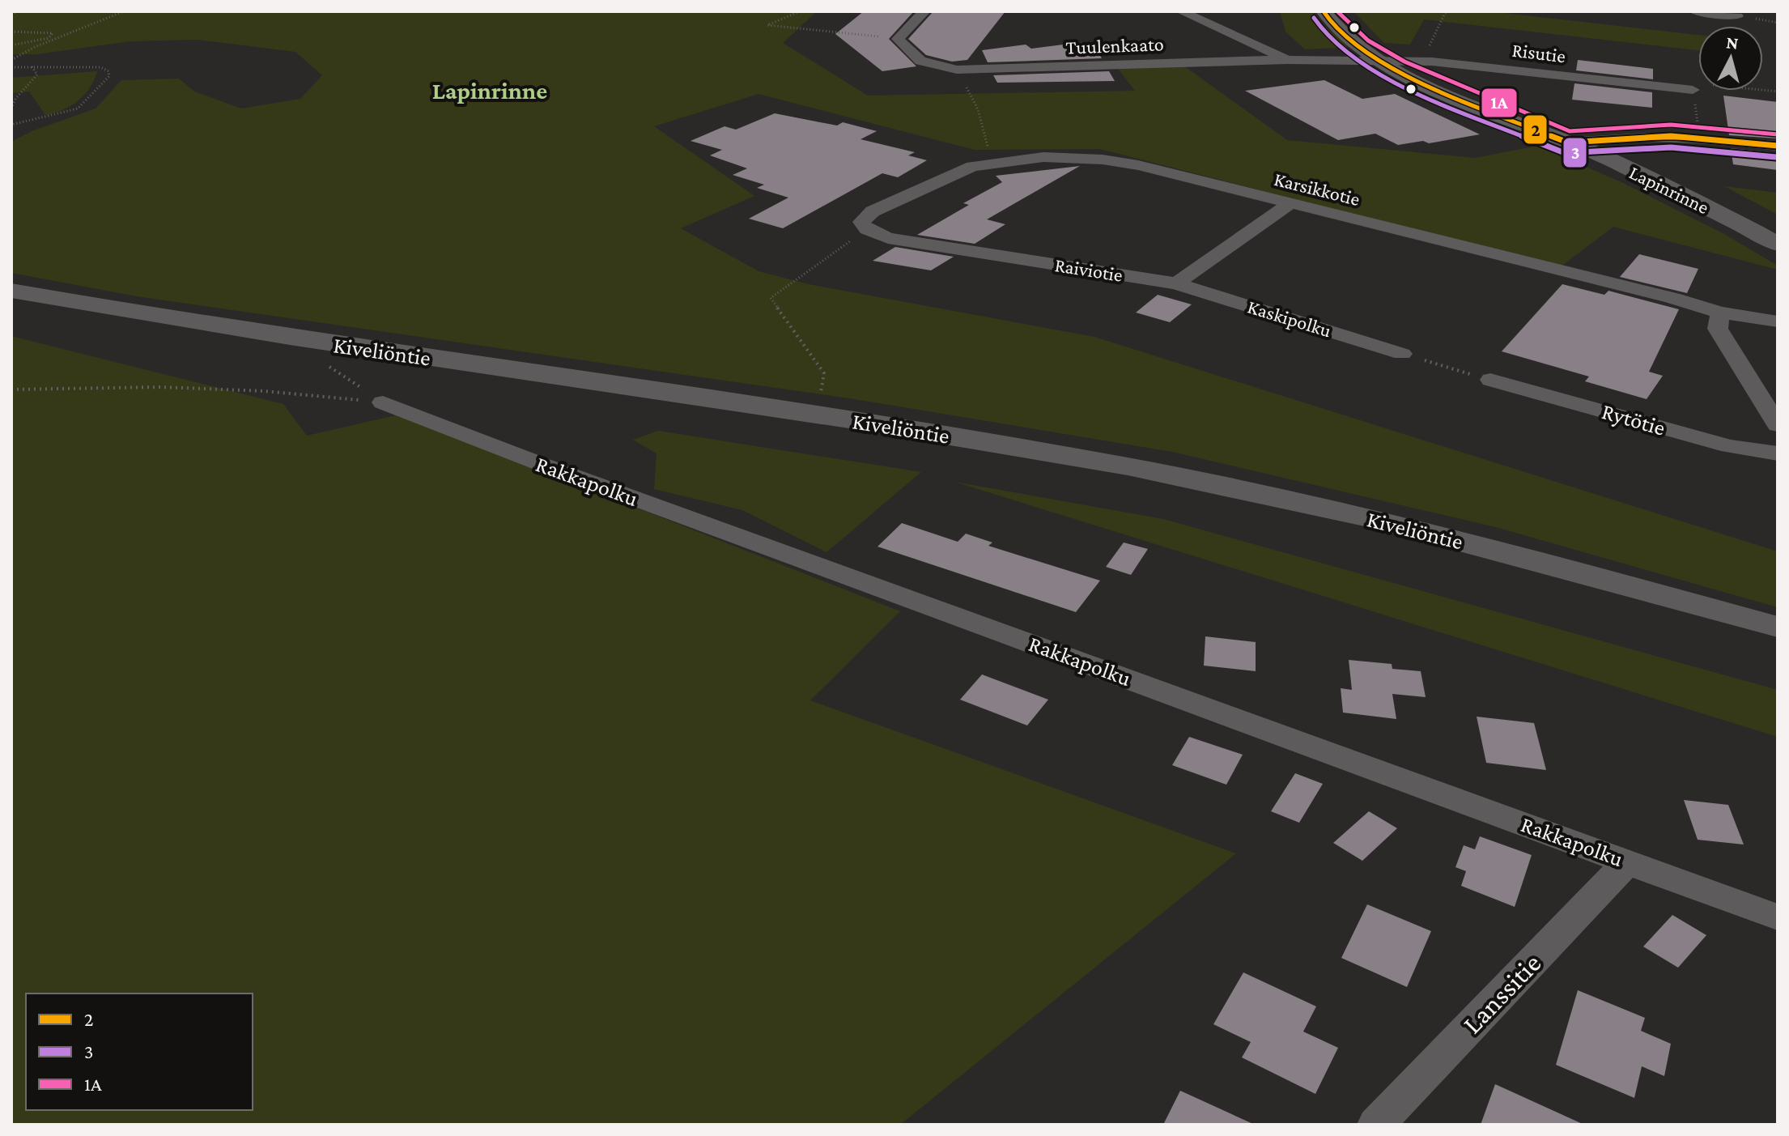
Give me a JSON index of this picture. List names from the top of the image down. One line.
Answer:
{"streets":{"street":["Tuulenkaato","Risutie","Karsikkotie","Lapinrinne","Raiviotie","Kaskipolku","Kiveliöntie","Rytötie","Rakkapolku","Lanssitie"]},"crossings":[["Tuulenkaato","Risutie"],["Tuulenkaato","Lapinrinne"],["Risutie","Lapinrinne"],["Karsikkotie","Raiviotie"],["Raiviotie","Kaskipolku"],["Rakkapolku","Lanssitie"]],"districts":["Lapinrinne"],"lines":["transit line 2","transit line 1A","transit line 3"],"legend":["2","3","1A"],"north":"top"}
